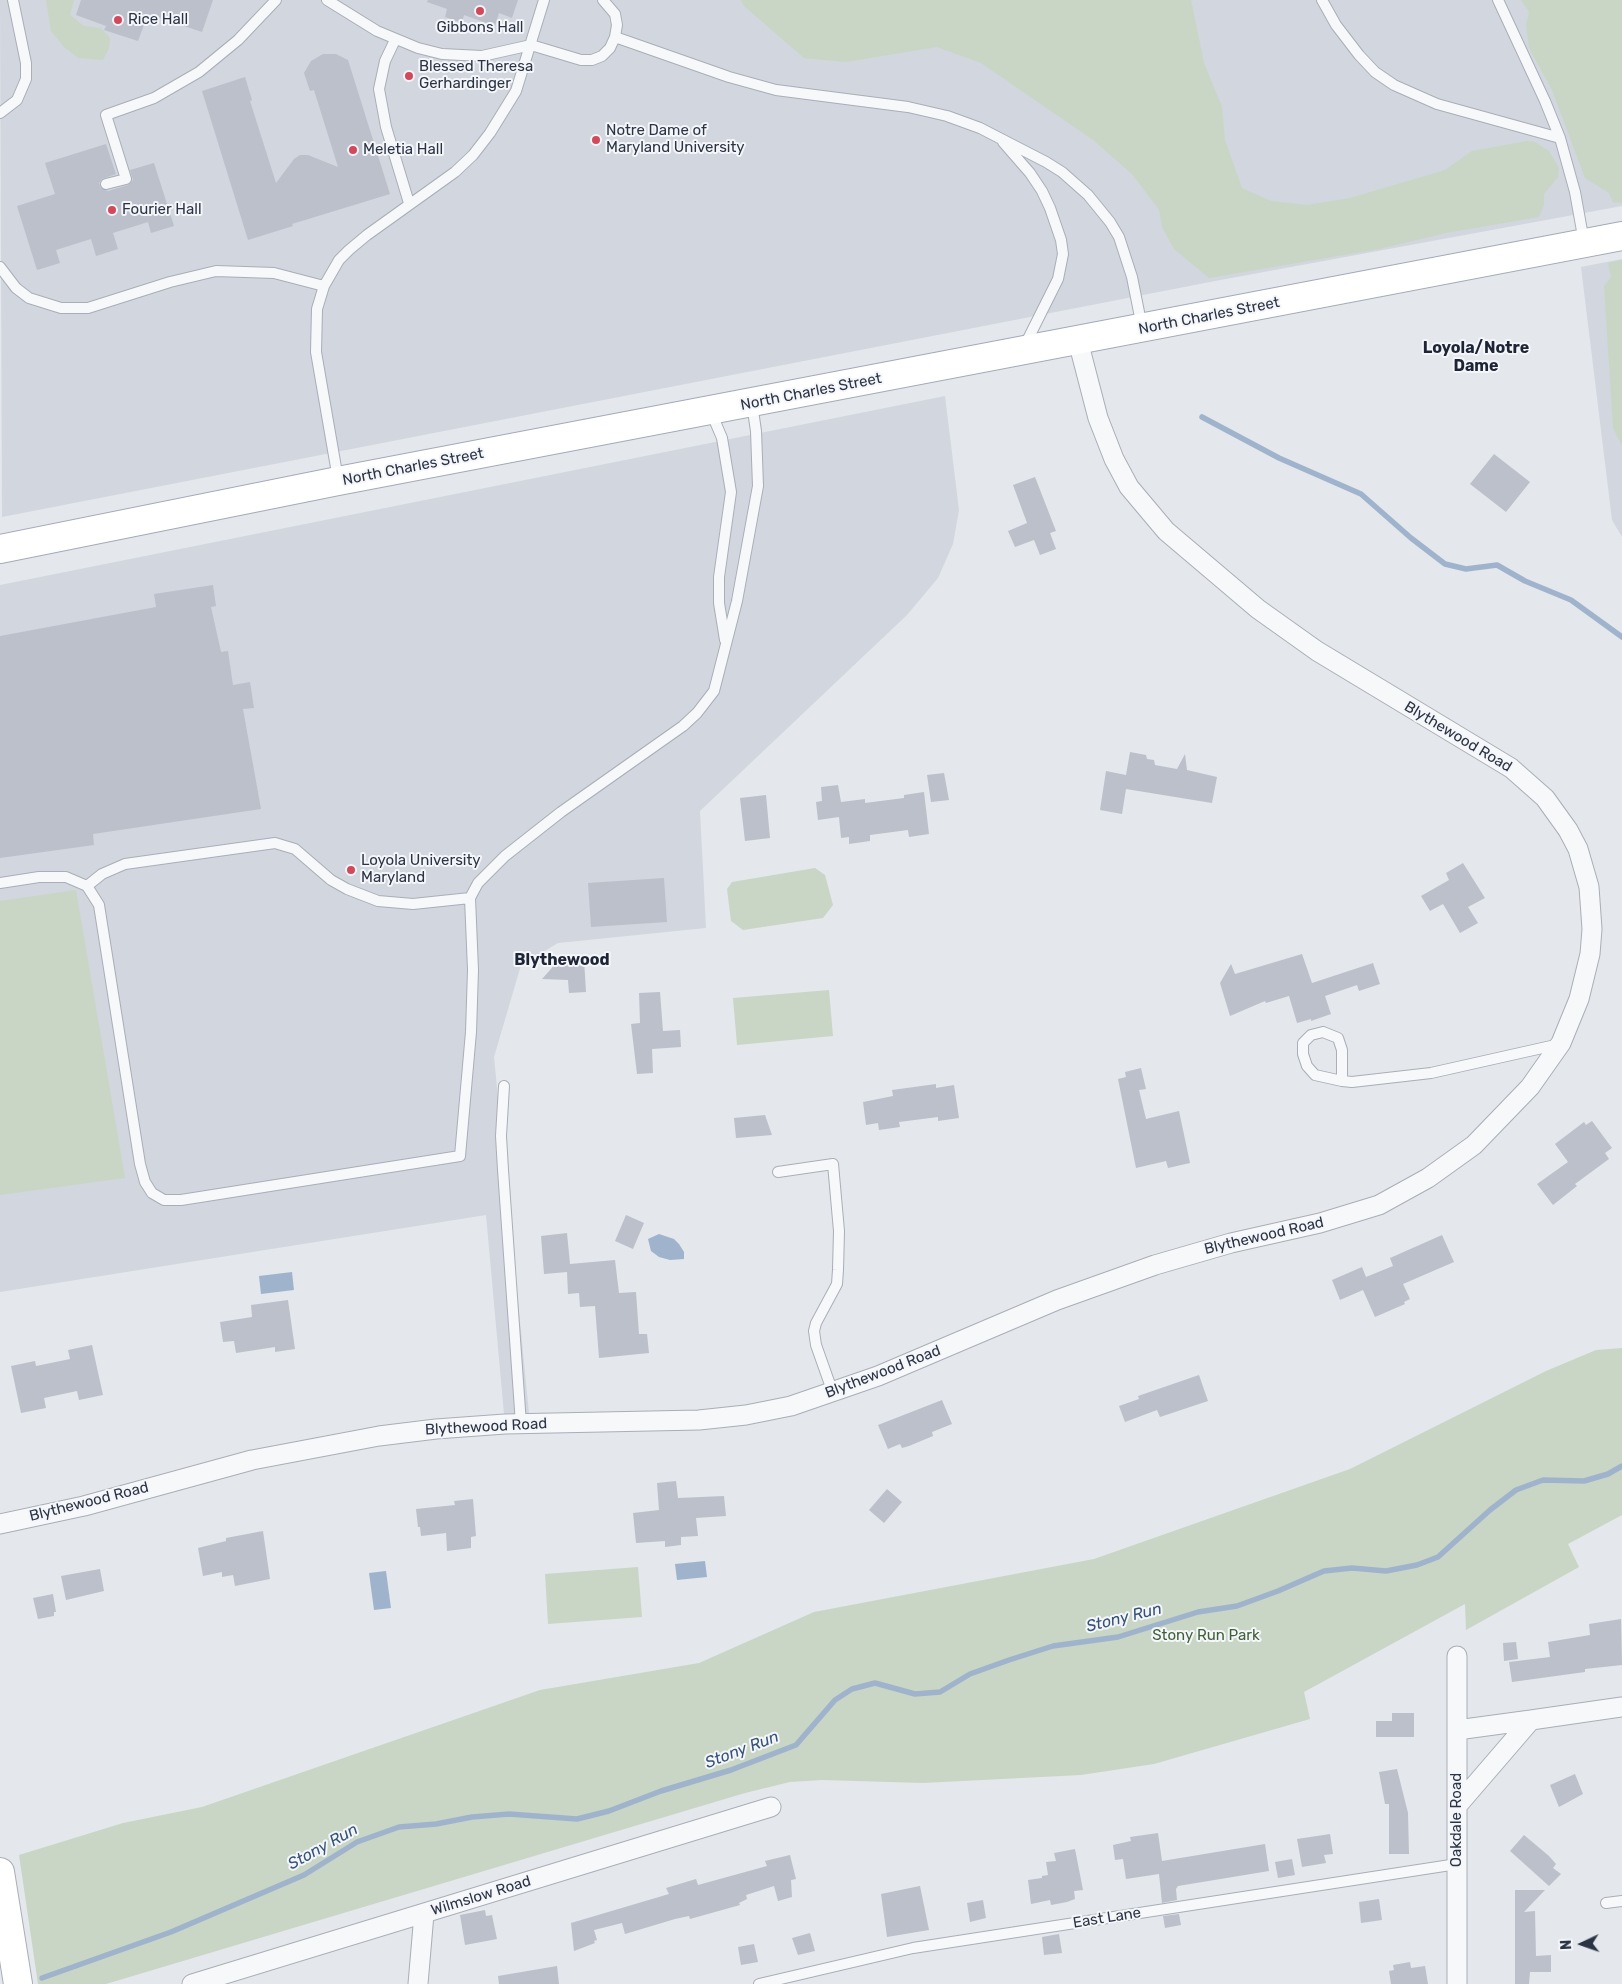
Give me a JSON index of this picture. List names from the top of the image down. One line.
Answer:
{"streets":{"main road":["North Charles Street"],"street":["Blythewood Road","Oakdale Road","Wilmslow Road"],"lane":["East Lane"]},"crossings":[["North Charles Street","Blythewood Road"],["Oakdale Road","East Lane"]],"districts":["Loyola/Notre Dame","Blythewood"],"water":["Stony Run"],"parks":["Stony Run Park"],"places":["Gibbons Hall","Rice Hall","Blessed Theresa Gerhardinger","Notre Dame of Maryland University","Meletia Hall","Fourier Hall","Loyola University Maryland"],"north":"left"}
